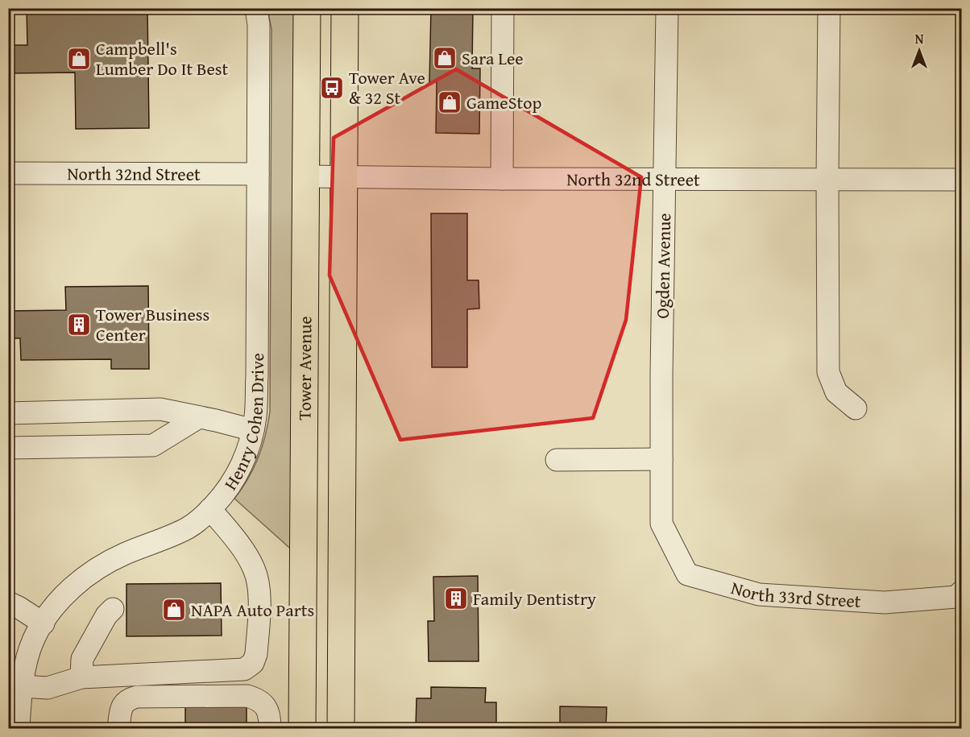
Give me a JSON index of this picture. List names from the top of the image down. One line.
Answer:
{"streets":{"main road":["Tower Avenue"],"street":["North 32nd Street","Ogden Avenue","Henry Cohen Drive","North 33rd Street"]},"crossings":[["North 32nd Street","Ogden Avenue"],["North 32nd Street","Tower Avenue"],["North 32nd Street","Henry Cohen Drive"],["Ogden Avenue","North 33rd Street"]],"places":{"shop":["Sara Lee","Campbell's Lumber Do It Best","GameStop","NAPA Auto Parts"],"bus stop":["Tower Ave & 32 St"],"building":["Tower Business Center","Family Dentistry"]},"north":"top"}
